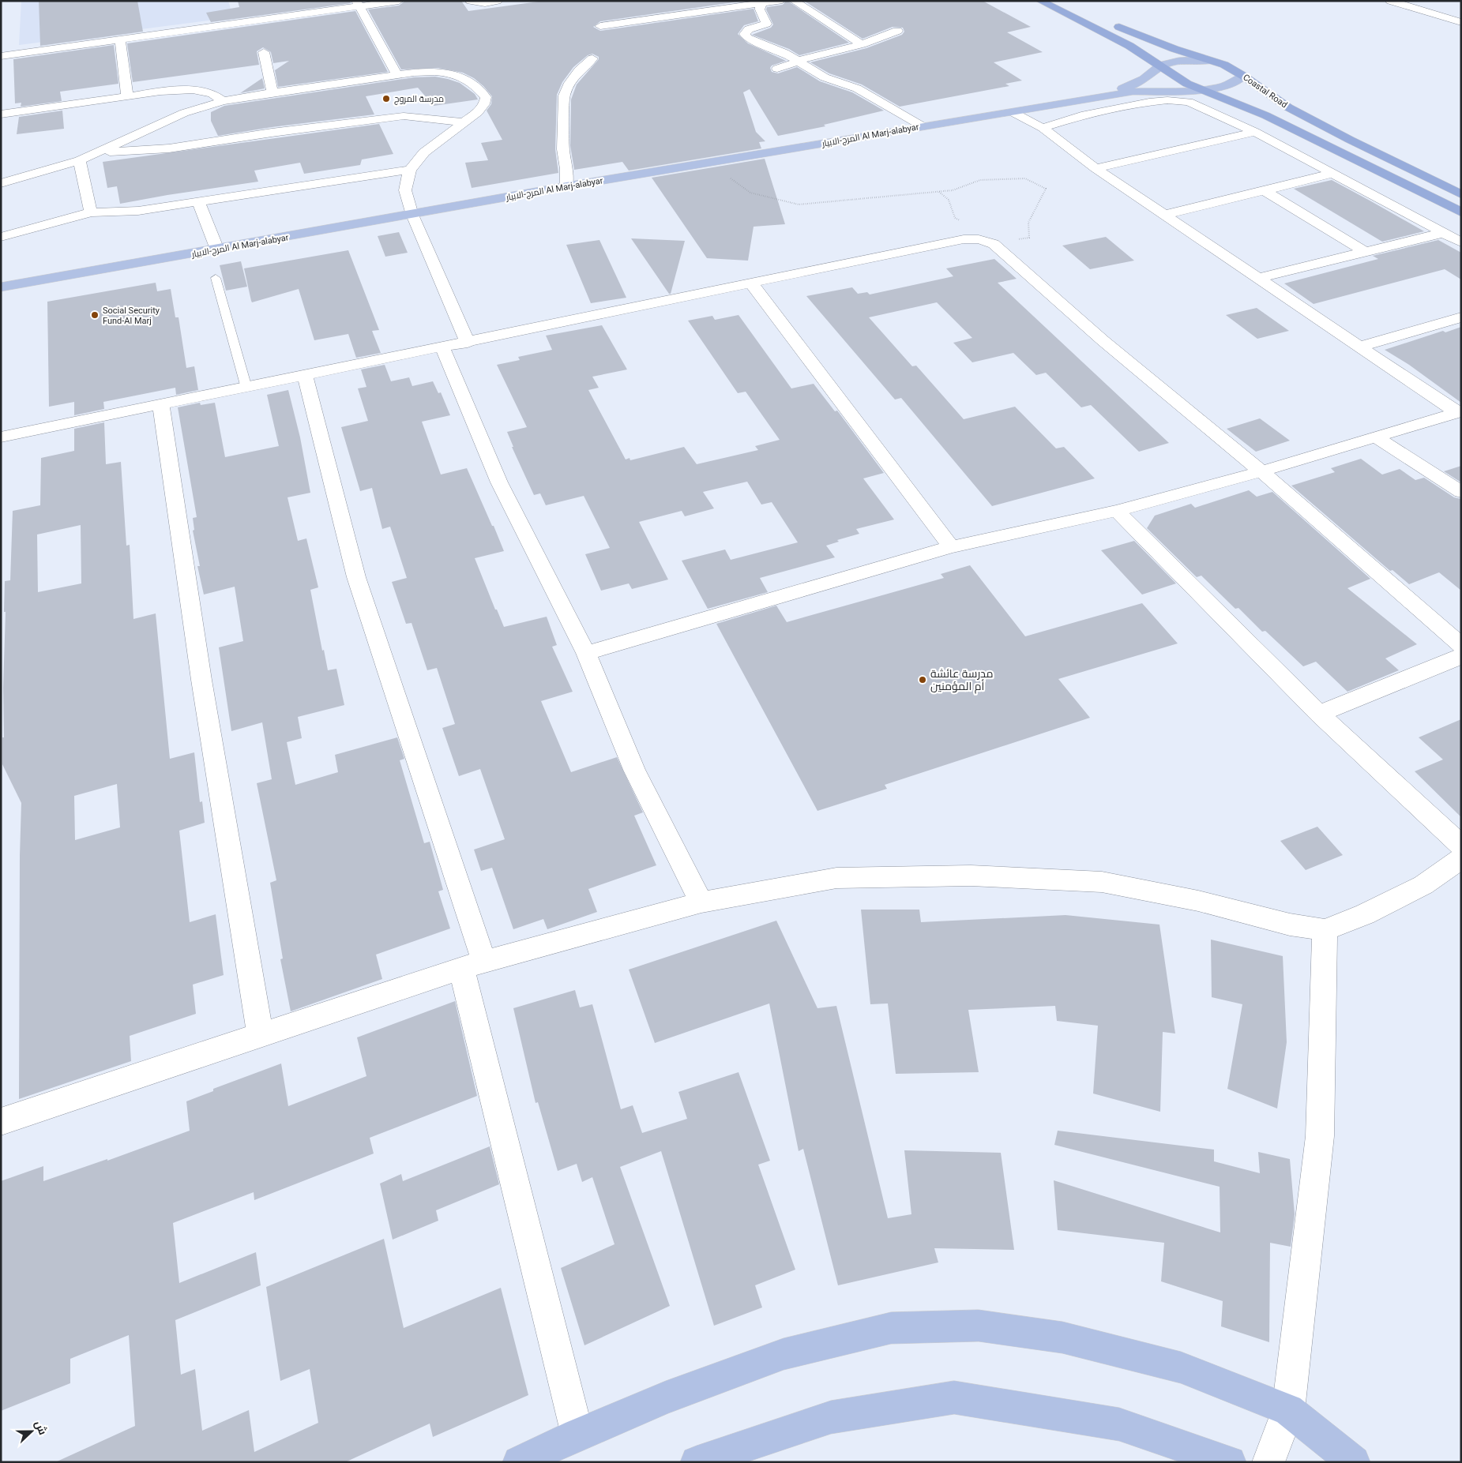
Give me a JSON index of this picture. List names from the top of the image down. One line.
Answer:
{"streets":{"highway":["Coastal Road"],"main road":["المرج-الابيار Al Marj-alabyar"]},"crossings":[["Coastal Road","المرج-الابيار Al Marj-alabyar"]],"places":["مدرسة المروج","Social Security Fund-Al Marj","مدرسة عائشة أم المؤمنين"],"north":"right"}
